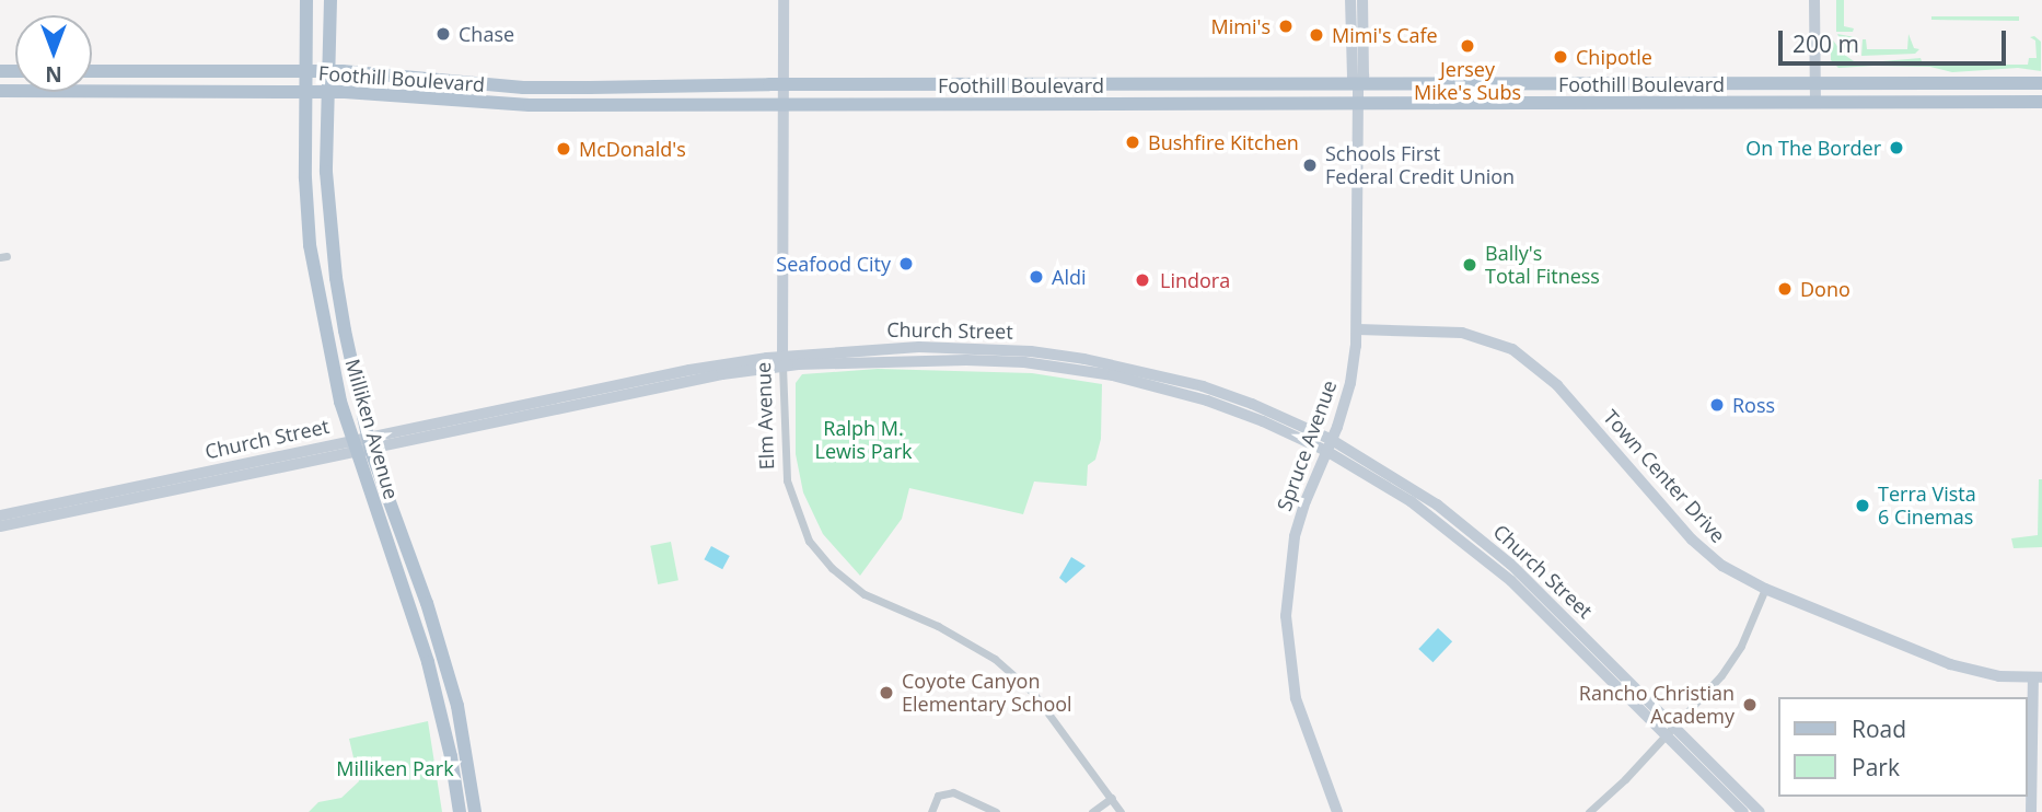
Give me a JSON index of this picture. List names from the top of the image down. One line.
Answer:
{"streets":{"main road":["Foothill Boulevard","Church Street","Elm Avenue","Milliken Avenue","Spruce Avenue","Town Center Drive"]},"crossings":[["Foothill Boulevard","Elm Avenue"],["Foothill Boulevard","Milliken Avenue"],["Foothill Boulevard","Spruce Avenue"],["Church Street","Elm Avenue"],["Church Street","Milliken Avenue"],["Church Street","Spruce Avenue"],["Spruce Avenue","Town Center Drive"]],"parks":["Ralph M. Lewis Park","Milliken Park"],"places":["Mimi's","Chase","Mimi's Cafe","Jersey Mike's Subs","Chipotle","Bushfire Kitchen","On The Border","McDonald's","Schools First Federal Credit Union","Seafood City","Bally's Total Fitness","Aldi","Lindora","Dono","Ross","Terra Vista 6 Cinemas","Coyote Canyon Elementary School","Rancho Christian Academy"],"legend":["Road","Park"],"scale_bar":"200 m","north":"bottom"}
